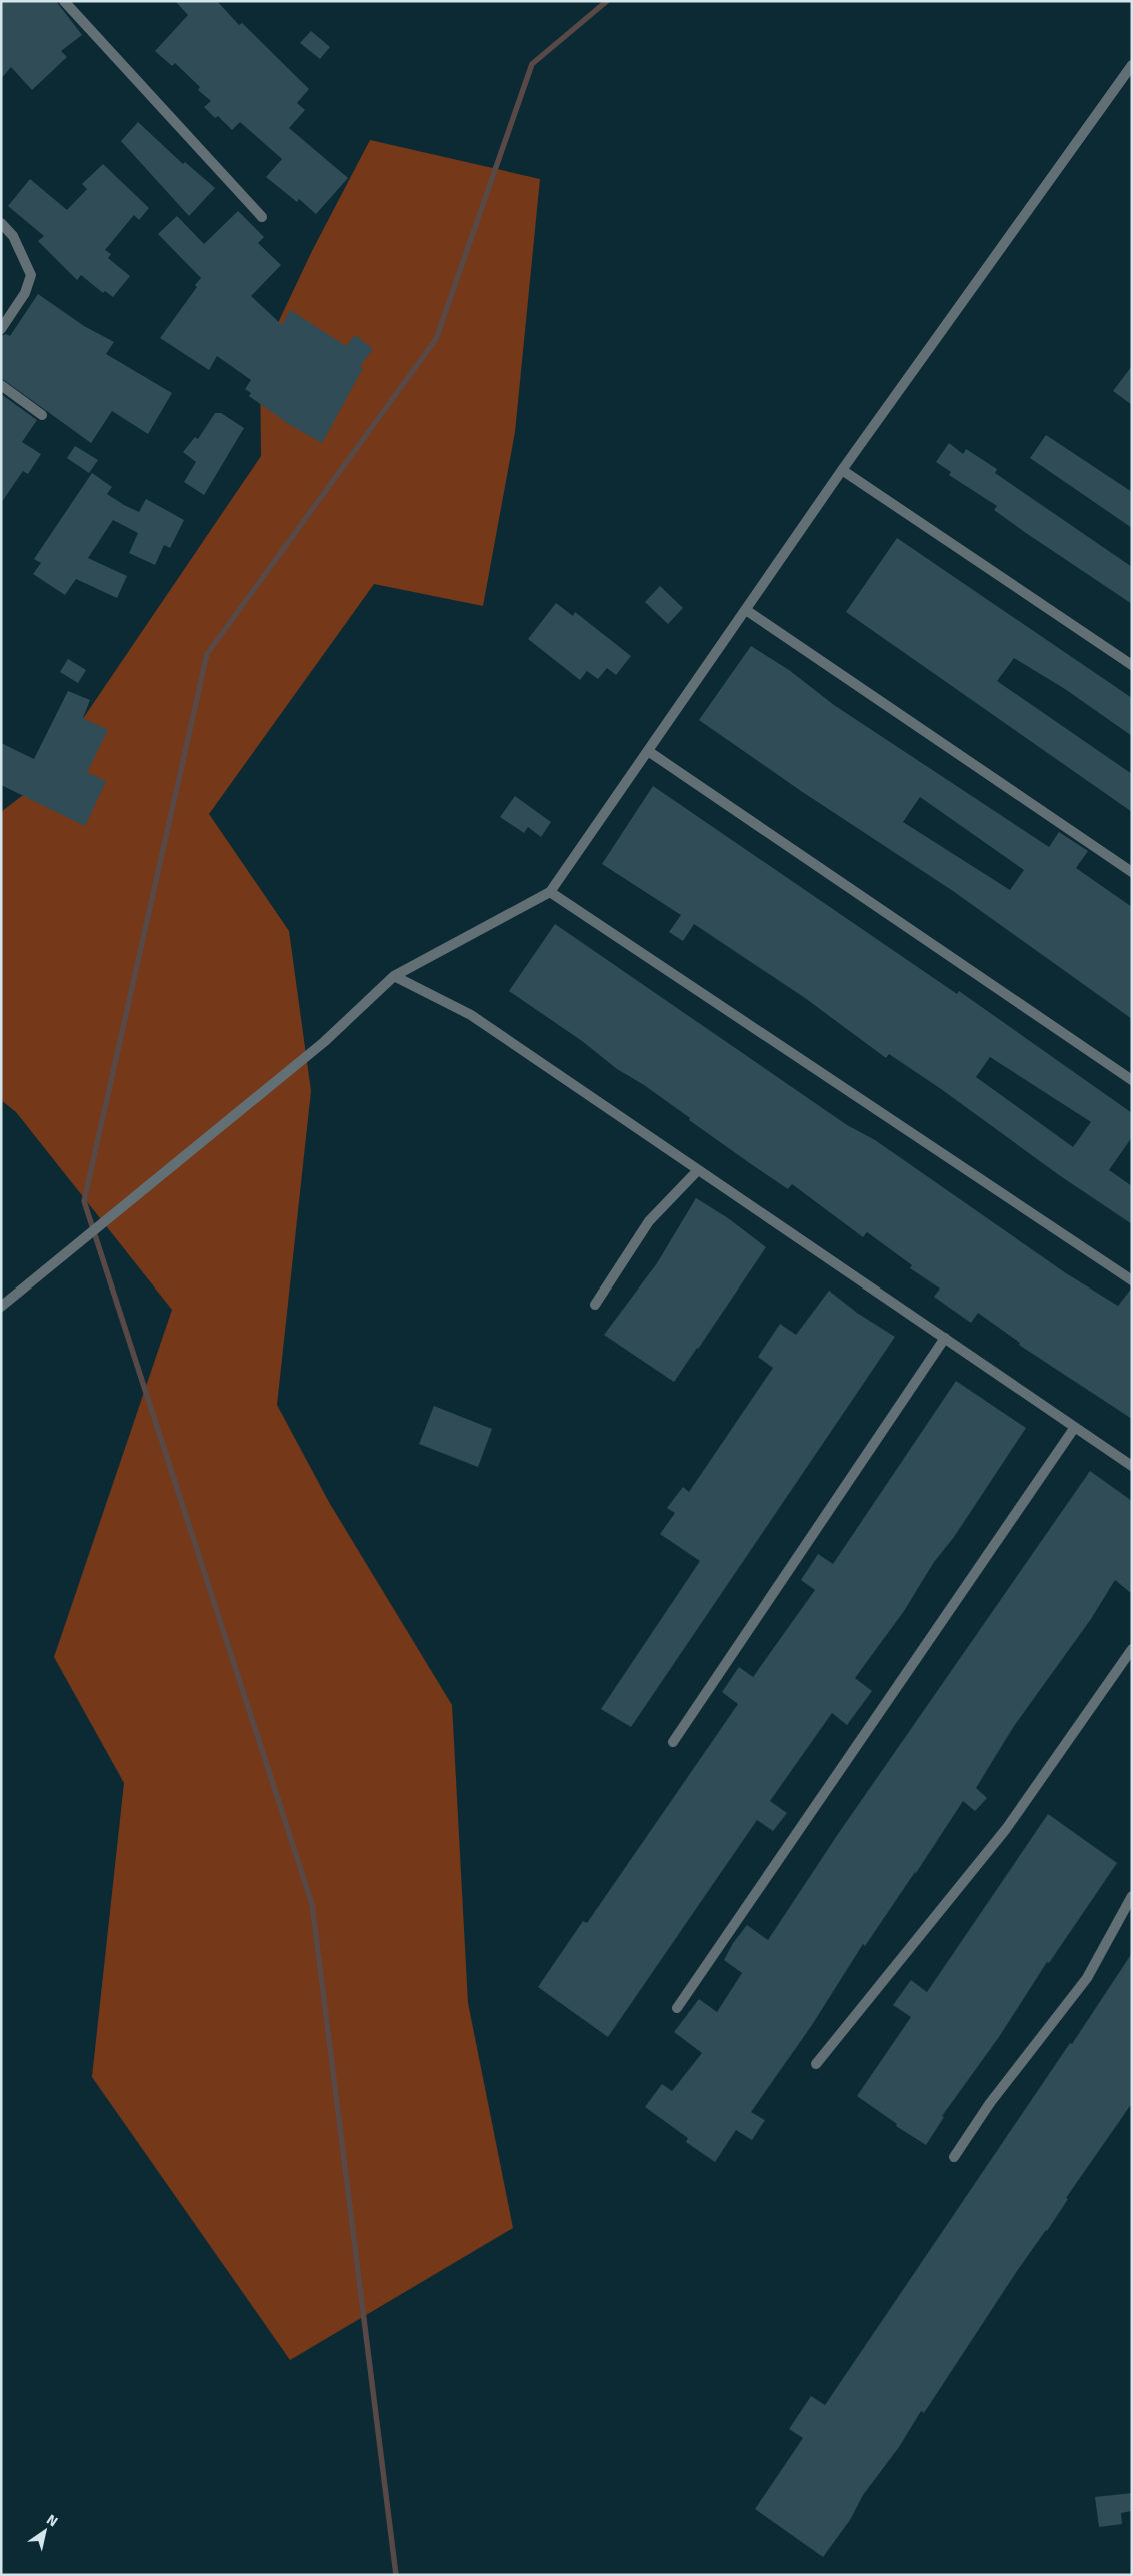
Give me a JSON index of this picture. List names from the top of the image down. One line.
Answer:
{"north":"top right"}
